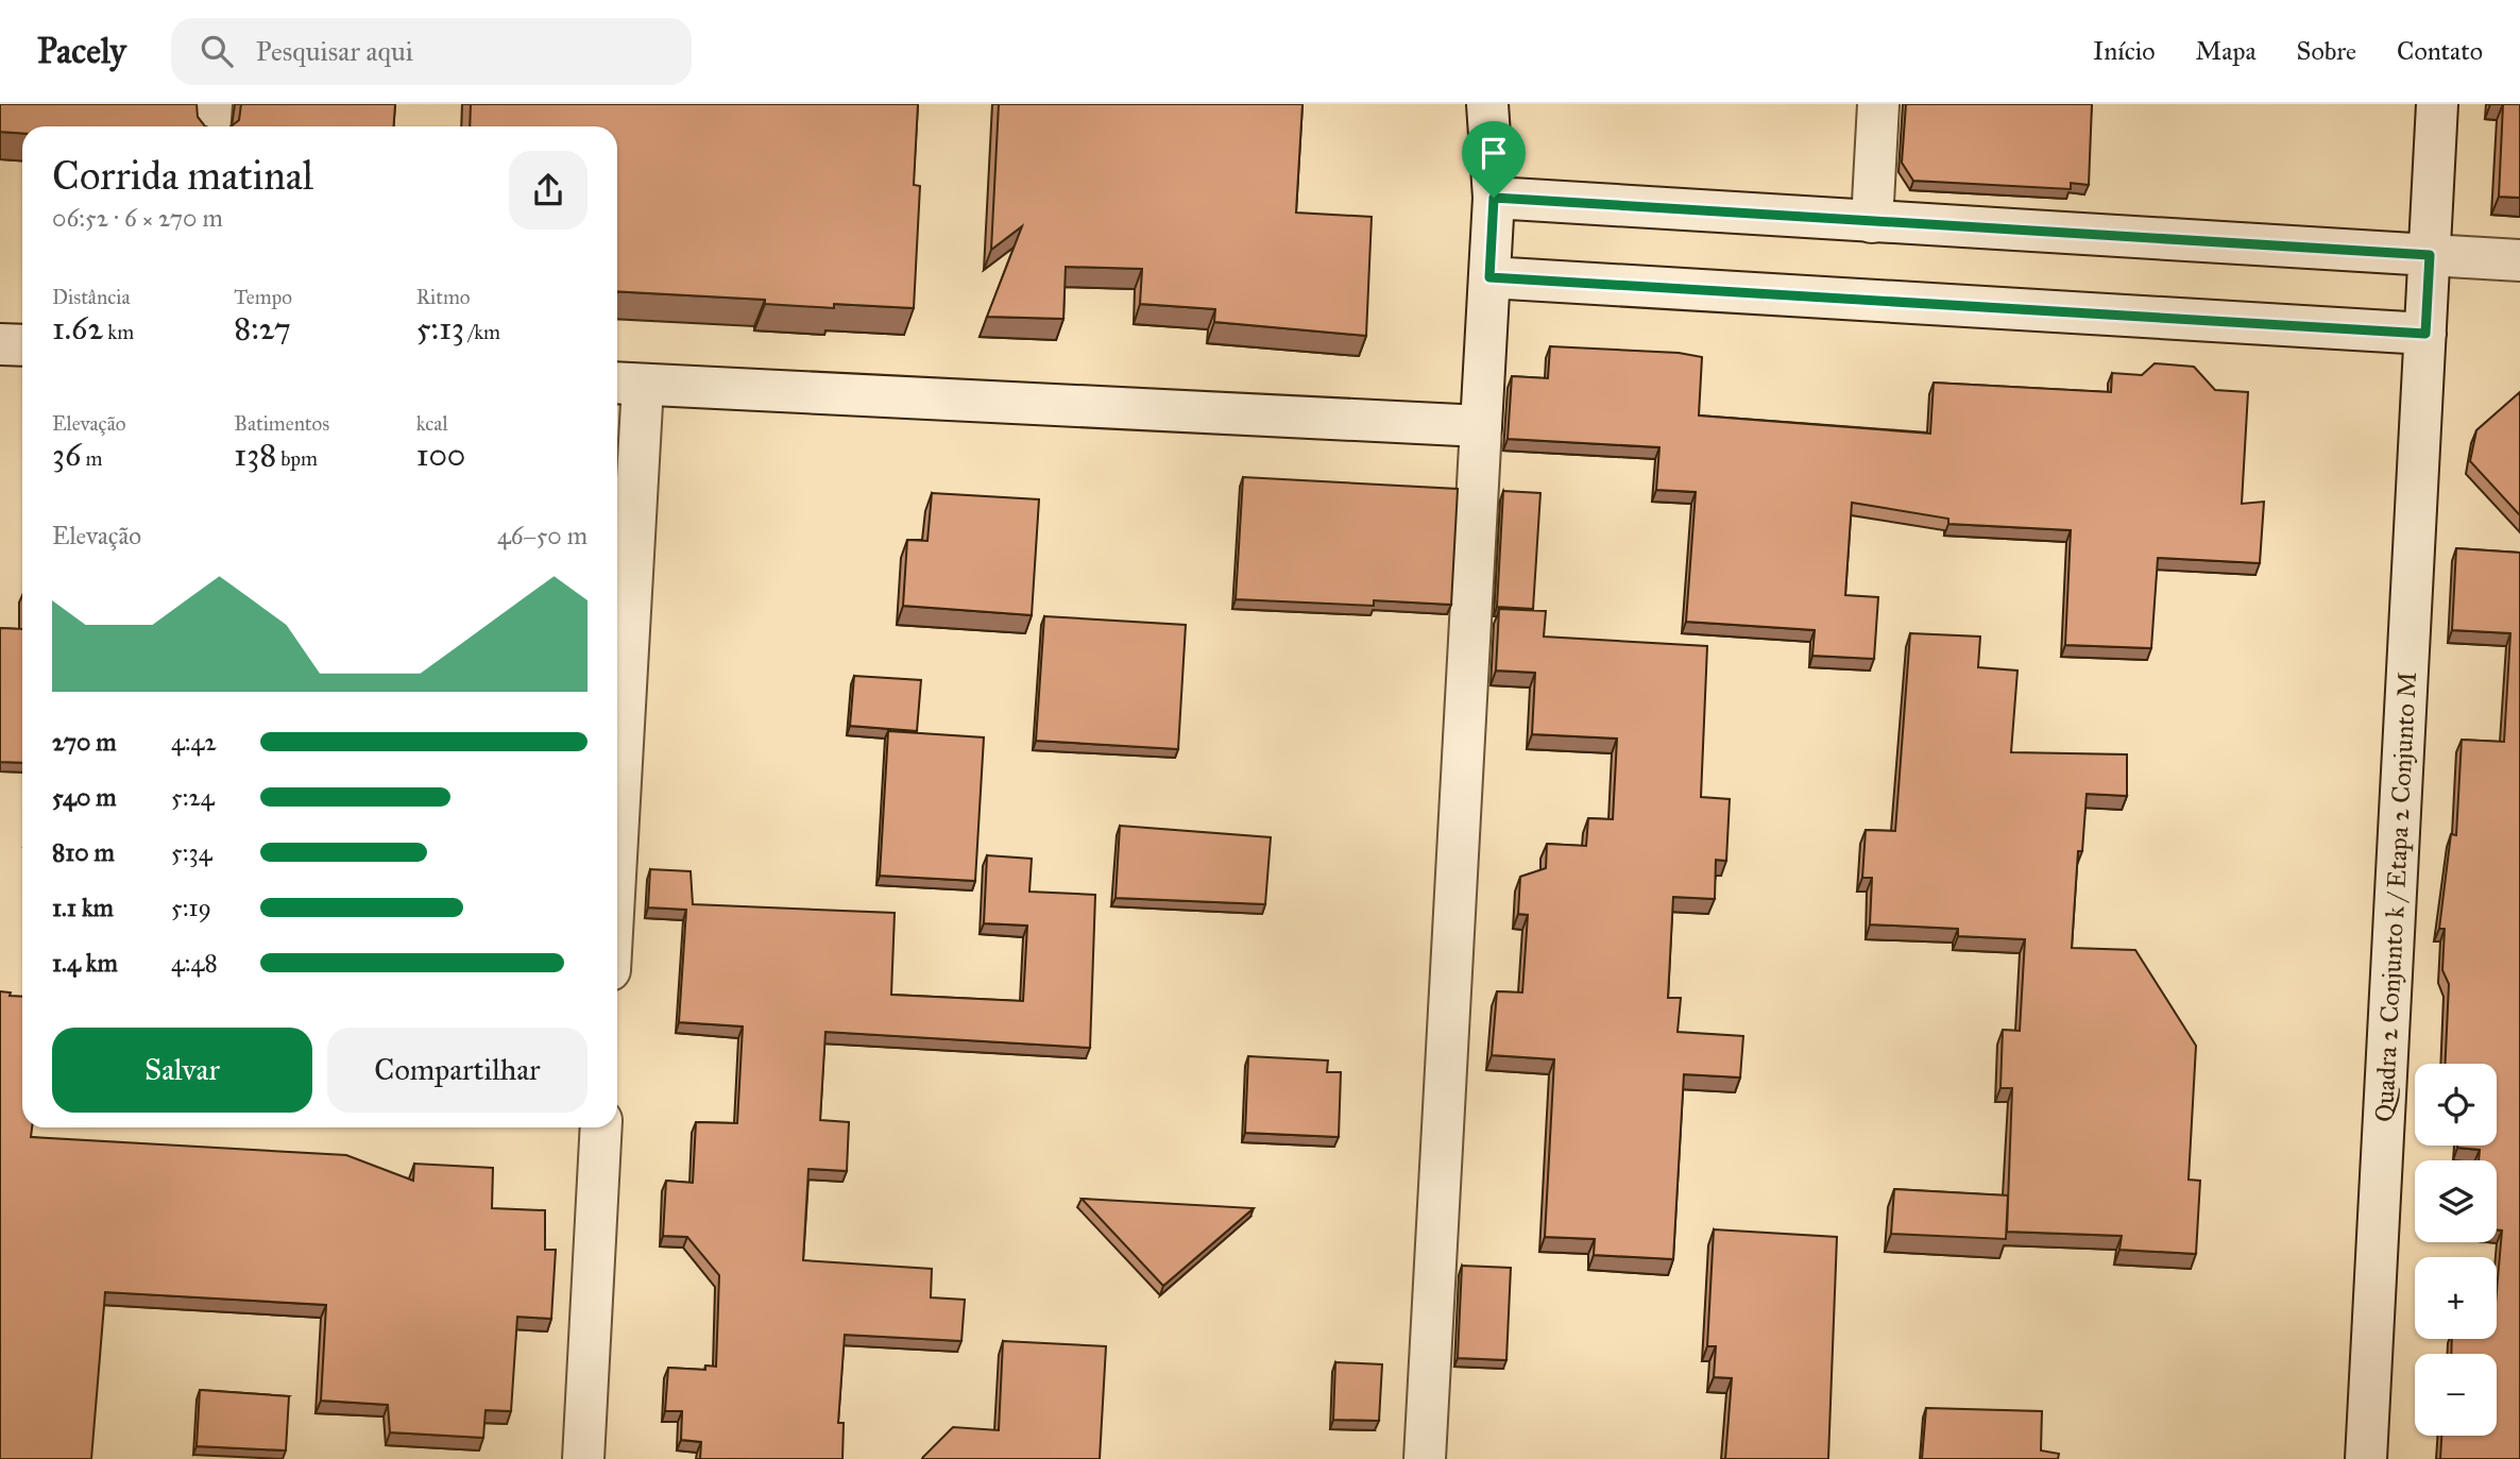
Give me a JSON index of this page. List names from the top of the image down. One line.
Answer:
{"streets":{"street":["Quadra 2 Conjunto k / Etapa 2 Conjunto M"]},"page":{"header":"Pacely","search":"Pesquisar aqui","nav":["Início","Mapa","Sobre","Contato"],"heading":["Corrida matinal","06:52 · 6 × 270 m"],"stats":[["Distância","1.62 km"],["Tempo","8:27"],["Ritmo","5:13 /km"],["Elevação","36 m"],["Batimentos","138 bpm"],["kcal","100"]],"chart":["Elevação","46–50 m"],"list":[{"name":"270 m","note":"4:42"},{"name":"540 m","note":"5:24"},{"name":"810 m","note":"5:34"},{"name":"1.1 km","note":"5:19"},{"name":"1.4 km","note":"4:48"}],"buttons":["Salvar","Compartilhar"],"map_buttons":["+","−"]}}
